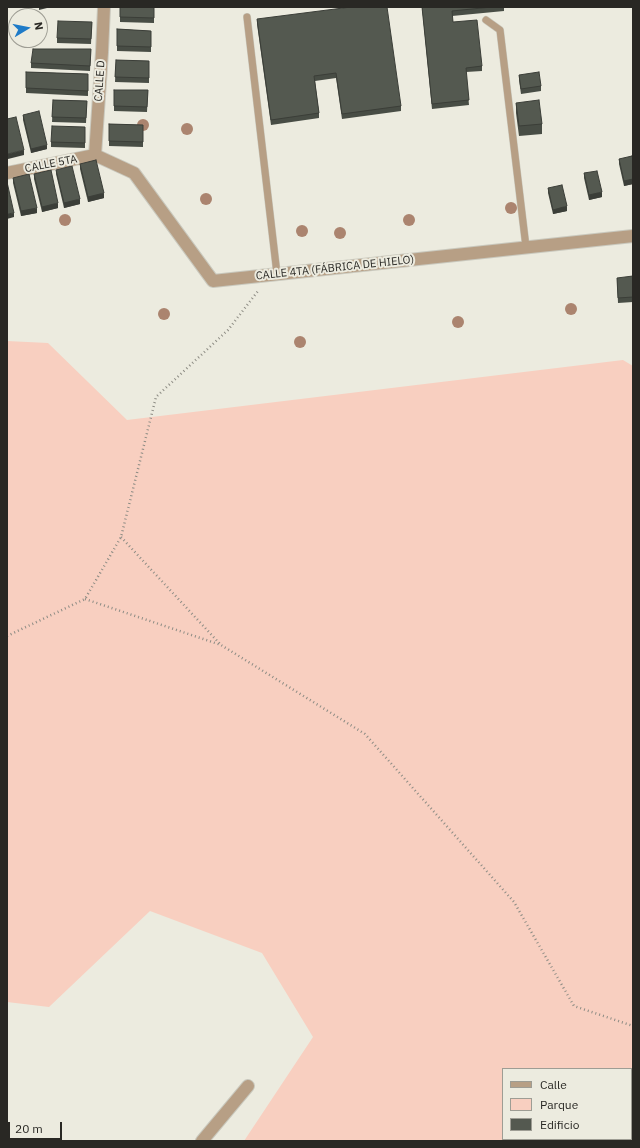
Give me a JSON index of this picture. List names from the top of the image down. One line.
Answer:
{"streets":{"street":["CALLE D","CALLE 5TA","CALLE 4TA (FÁBRICA DE HIELO)"]},"crossings":[["CALLE D","CALLE 5TA"],["CALLE D","CALLE 4TA (FÁBRICA DE HIELO)"],["CALLE 5TA","CALLE 4TA (FÁBRICA DE HIELO)"]],"legend":["Calle","Parque","Edificio"],"scale_bar":"20 m","north":"right"}
